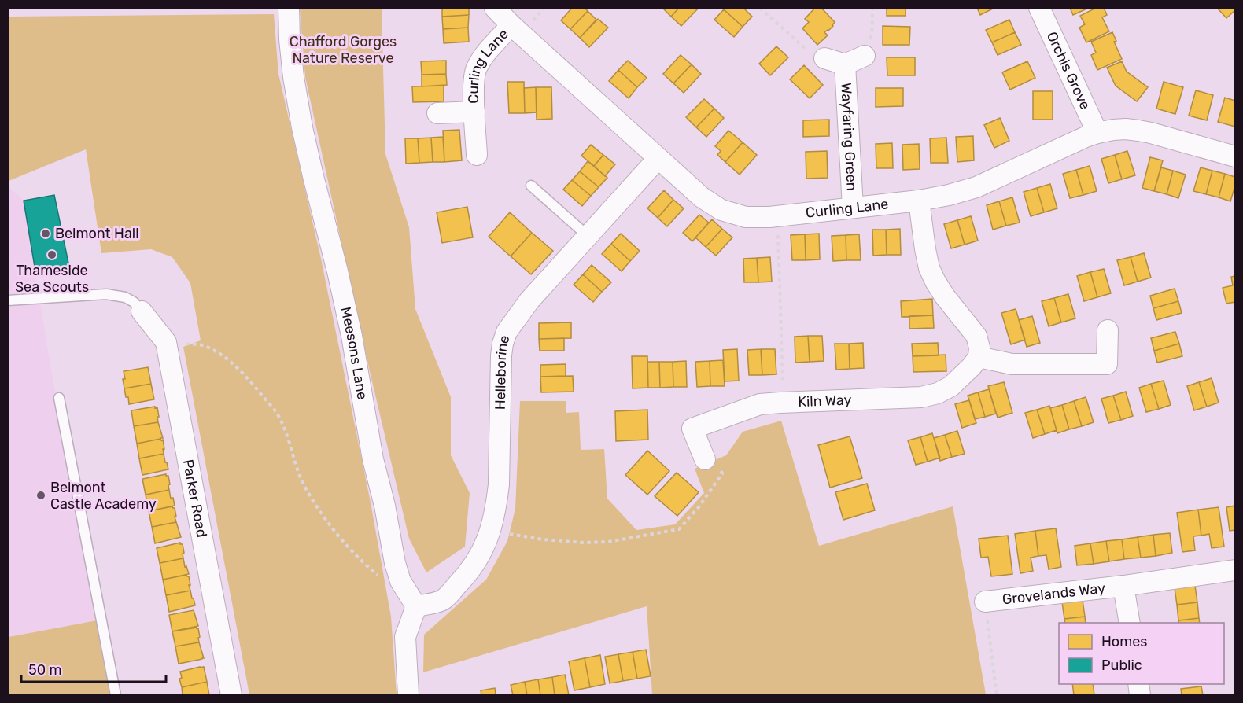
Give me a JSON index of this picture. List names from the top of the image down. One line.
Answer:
{"streets":{"street":["Curling Lane","Orchis Grove","Wayfaring Green","Meesons Lane","Helleborine","Kiln Way","Parker Road","Grovelands Way"]},"crossings":[["Curling Lane","Orchis Grove"],["Curling Lane","Wayfaring Green"],["Curling Lane","Helleborine"],["Meesons Lane","Helleborine"]],"parks":["Chafford Gorges Nature Reserve"],"places":["Belmont Hall","Thameside Sea Scouts","Belmont Castle Academy"],"legend":["Homes","Public"],"scale_bar":"50 m"}
